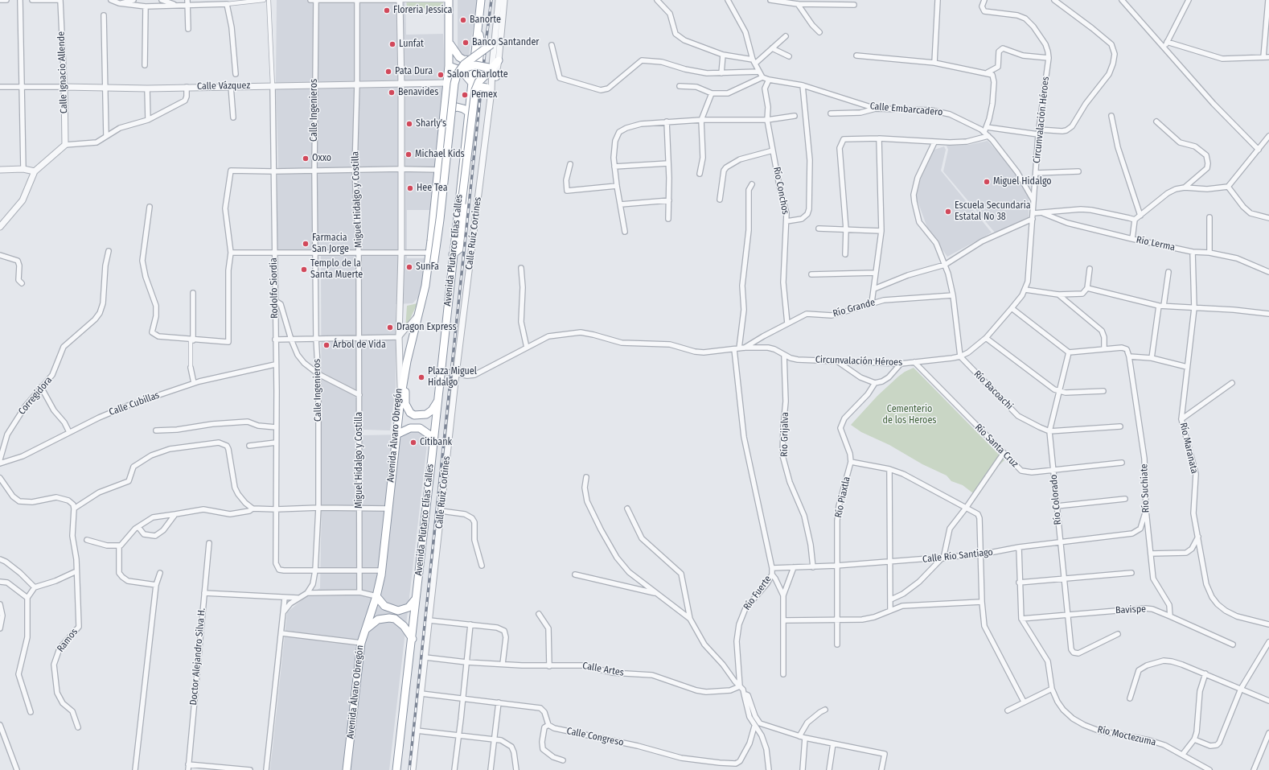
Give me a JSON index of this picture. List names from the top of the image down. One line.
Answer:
{"streets":{"highway":["Avenida Plutarco Elías Calles","Avenida Álvaro Obregón"],"street":["Calle Ignacio Allende","Calle Vázquez","Calle Embarcadero","Calle Ingenieros","Circunvalación Héroes","Río Conchos","Miguel Hidalgo y Costilla","Calle Ruíz Cortines","Río Lerma","Rodolfo Siordia","Río Grande","Río Bacoachi","Corregidora","Calle Cubillas","Río Grijalva","Río Santa Cruz","Río Maranata","Río Suchiate","Río Piaxtla","Río Colorado","Calle Río Santiago","Río Fuerte","Bavispe","Ramos","Doctor Alejandro Silva H.","Calle Artes","Río Moctezuma","Calle Congreso"]},"crossings":[["Calle Ignacio Allende","Calle Vázquez"],["Calle Vázquez","Calle Ingenieros"],["Calle Vázquez","Miguel Hidalgo y Costilla"],["Calle Vázquez","Rodolfo Siordia"],["Calle Vázquez","Avenida Álvaro Obregón"],["Calle Embarcadero","Circunvalación Héroes"],["Calle Embarcadero","Río Conchos"],["Calle Ingenieros","Rodolfo Siordia"],["Circunvalación Héroes","Calle Ruíz Cortines"],["Circunvalación Héroes","Avenida Plutarco Elías Calles"],["Circunvalación Héroes","Río Grande"],["Circunvalación Héroes","Río Bacoachi"],["Circunvalación Héroes","Río Grijalva"],["Circunvalación Héroes","Río Santa Cruz"],["Circunvalación Héroes","Río Fuerte"],["Río Conchos","Río Grande"],["Calle Ruíz Cortines","Calle Artes"],["Río Lerma","Río Maranata"],["Rodolfo Siordia","Calle Cubillas"],["Río Bacoachi","Río Colorado"],["Río Grijalva","Calle Río Santiago"],["Río Santa Cruz","Río Colorado"],["Río Suchiate","Calle Río Santiago"],["Río Suchiate","Bavispe"],["Río Piaxtla","Calle Río Santiago"],["Río Colorado","Calle Río Santiago"],["Río Colorado","Bavispe"],["Calle Río Santiago","Río Fuerte"],["Calle Río Santiago","Río Moctezuma"],["Río Fuerte","Calle Artes"],["Bavispe","Río Moctezuma"]],"parks":["Cementerio de los Heroes"],"places":["Floreria Jessica","Banorte","Banco Santander","Lunfat","Pata Dura","Salon Charlotte","Benavides","Pemex","Sharly's","Michael Kids","Oxxo","Miguel Hidalgo","Hee Tea","Escuela Secundaria Estatal No 38","Farmacia San Jorge","SunFa","Templo de la Santa Muerte","Dragon Express","Árbol de Vida","Plaza Miguel Hidalgo","Citibank"]}
